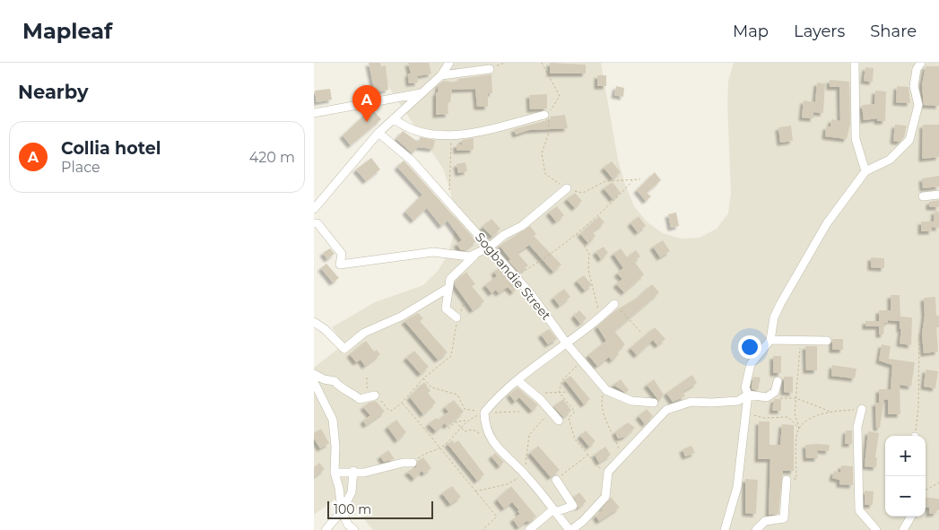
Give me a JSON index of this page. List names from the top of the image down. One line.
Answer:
{"streets":{"street":["Sogbandie Street"]},"scale_bar":"100 m","page":{"header":"Mapleaf","nav":["Map","Layers","Share"],"heading":"Nearby","pins":"A","list":[{"mark":"A","name":"Collia hotel","note":"Place","value":"420 m"}],"map_buttons":["+","−"],"scale":"100 m"}}
